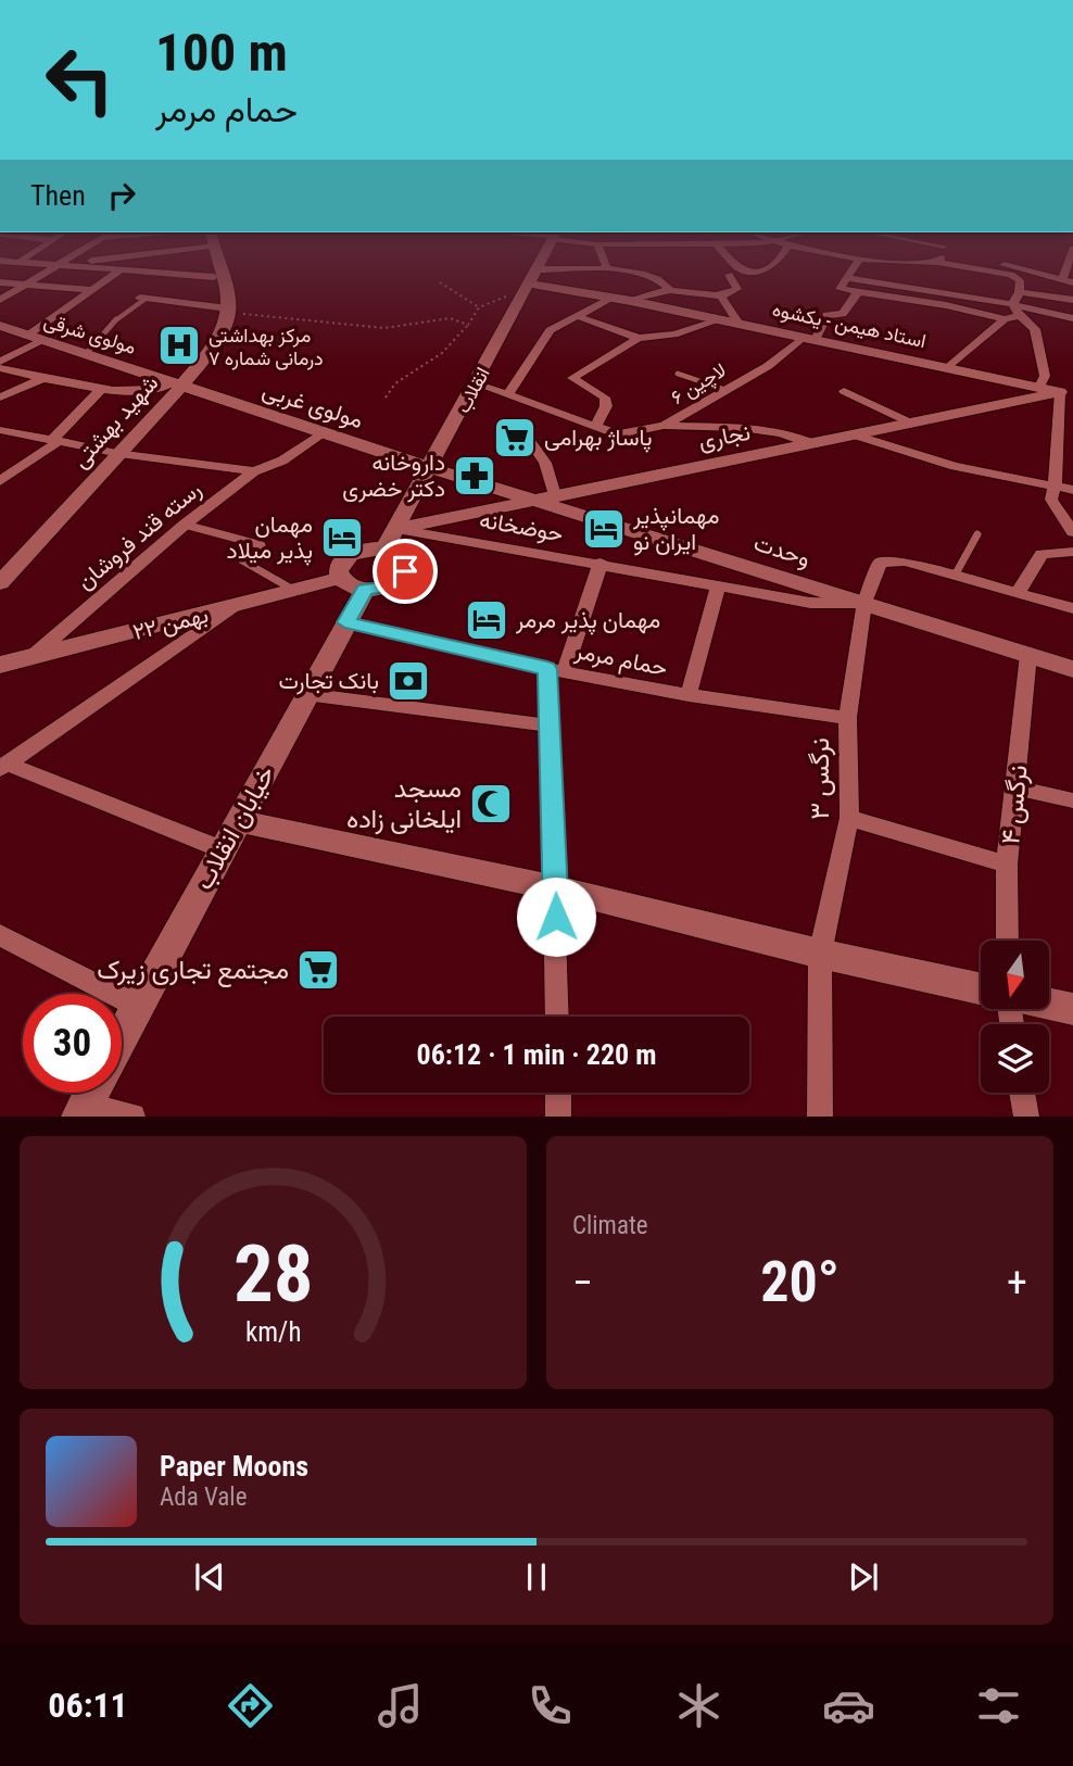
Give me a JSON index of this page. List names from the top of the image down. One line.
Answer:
{"streets":{"main road":["استاد هیمن - یکشوه","مولوی شرقی","انقلاب","مولوی غربی","شهید بهشتی","نجاری","وحدت","۲۲ بهمن","خیابان انقلاب"],"street":["لاچین ۶","حوضخانه","رسته قند فروشان","حمام مرمر","نرگس ۳","نرگس ۴"]},"crossings":[["استاد هیمن - یکشوه","لاچین ۶"],["استاد هیمن - یکشوه","انقلاب"],["استاد هیمن - یکشوه","نجاری"],["مولوی شرقی","مولوی غربی"],["مولوی شرقی","شهید بهشتی"],["لاچین ۶","نجاری"],["انقلاب","مولوی غربی"],["انقلاب","نجاری"],["انقلاب","حوضخانه"],["انقلاب","وحدت"],["انقلاب","۲۲ بهمن"],["انقلاب","خیابان انقلاب"],["مولوی غربی","شهید بهشتی"],["مولوی غربی","رسته قند فروشان"],["مولوی غربی","وحدت"],["نجاری","حوضخانه"],["نجاری","وحدت"],["حوضخانه","وحدت"],["حوضخانه","نرگس ۳"],["رسته قند فروشان","۲۲ بهمن"],["وحدت","نرگس ۳"],["وحدت","نرگس ۴"],["۲۲ بهمن","خیابان انقلاب"],["حمام مرمر","نرگس ۳"],["حمام مرمر","خیابان انقلاب"]],"places":{"hospital":["مرکز بهداشتی درمانی شماره ۷"],"supermarket":["پاساژ بهرامی","مجتمع تجاری زیرک"],"pharmacy":["داروخانه دکتر خضری"],"hotel":["مهمانپذیر ایران نو","مهمان پذیر میلاد","مهمان پذیر مرمر"],"bank":["بانک تجارت"],"mosque":["مسجد ایلخانی زاده"]},"north":"bottom","page":{"turn":["100 m","حمام مرمر"],"then":"Then","limit":"30","trip":"06:12 · 1 min · 220 m","tile":"Climate","heat":["−","20°","+"],"song":["Paper Moons","Ada Vale"],"tabs":"06:11","gauge":["28","km/h"]}}
